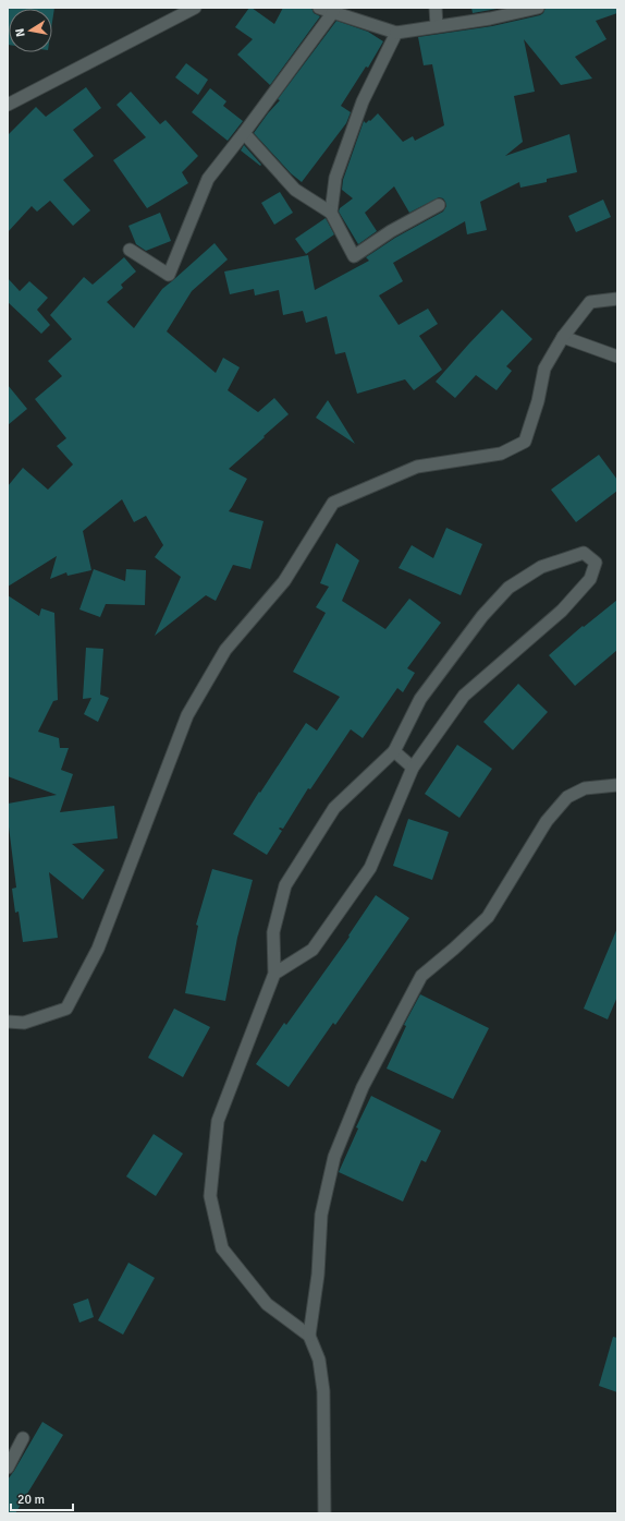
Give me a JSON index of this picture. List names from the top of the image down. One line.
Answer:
{"scale_bar":"20 m","north":"left"}
